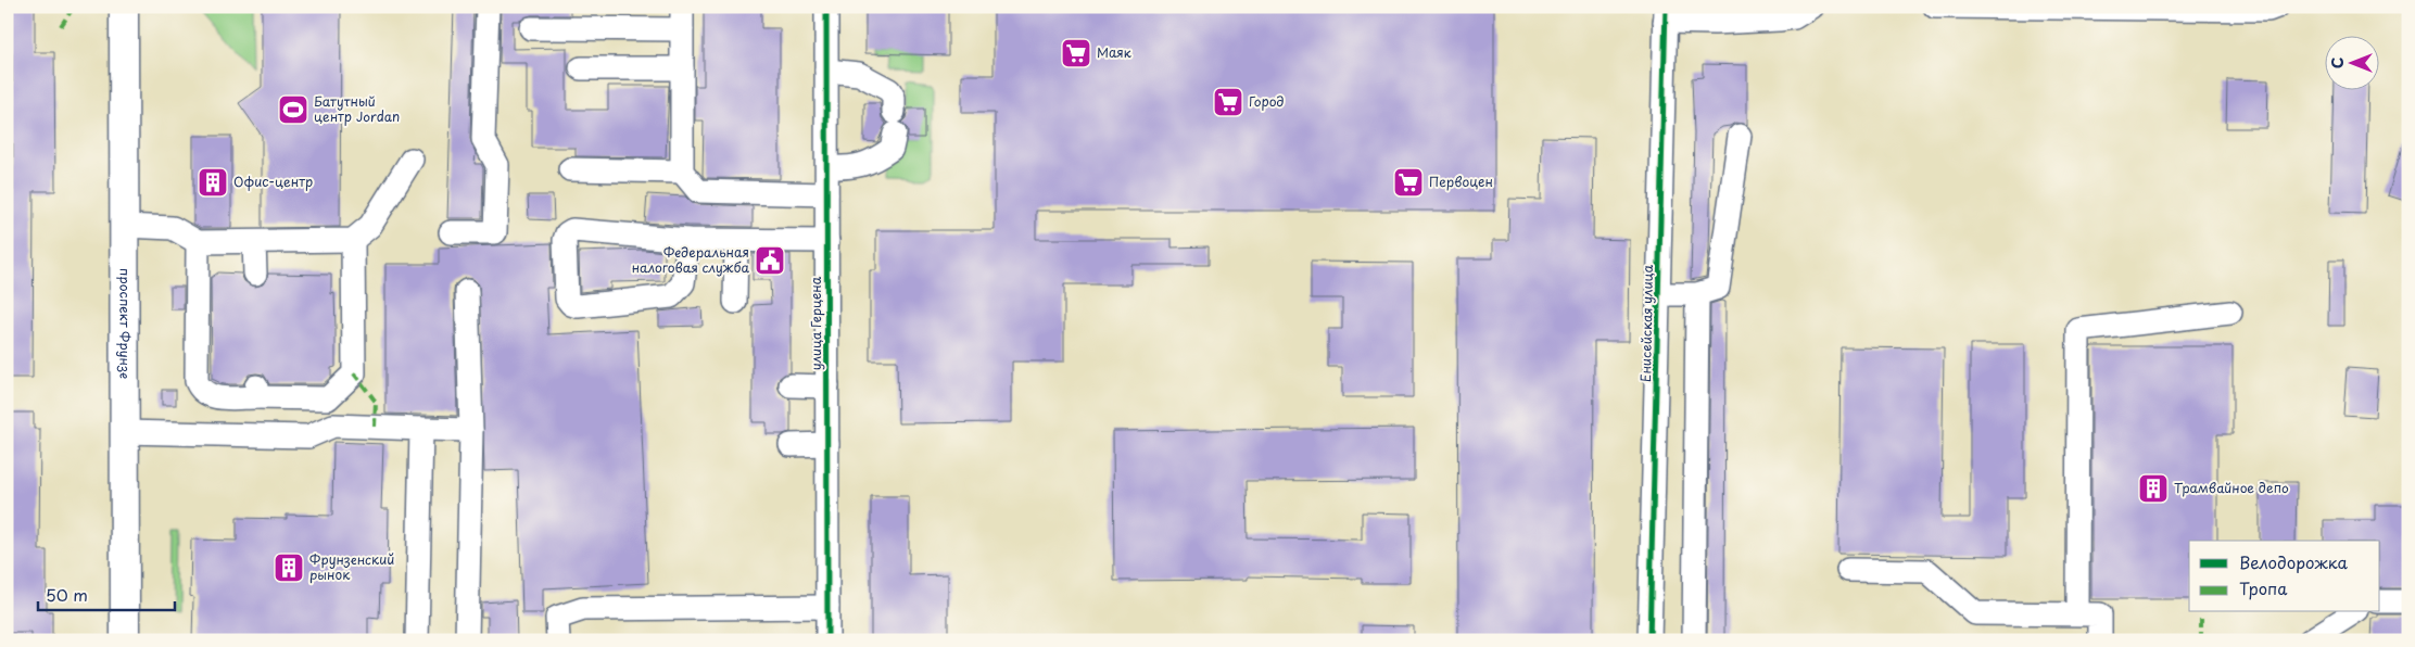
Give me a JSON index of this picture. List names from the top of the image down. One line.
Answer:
{"streets":{"main road":["проспект Фрунзе"],"street":["улица Герцена","Енисейская улица"]},"places":{"supermarket":["Маяк","Город","Первоцен"],"sports":["Батутный центр Jordan"],"building":["Офис-центр","Трамвайное депо","Фрунзенский рынок"],"public building":["Федеральная налоговая служба"]},"legend":["Велодорожка","Тропа"],"scale_bar":"50 m","north":"left"}
